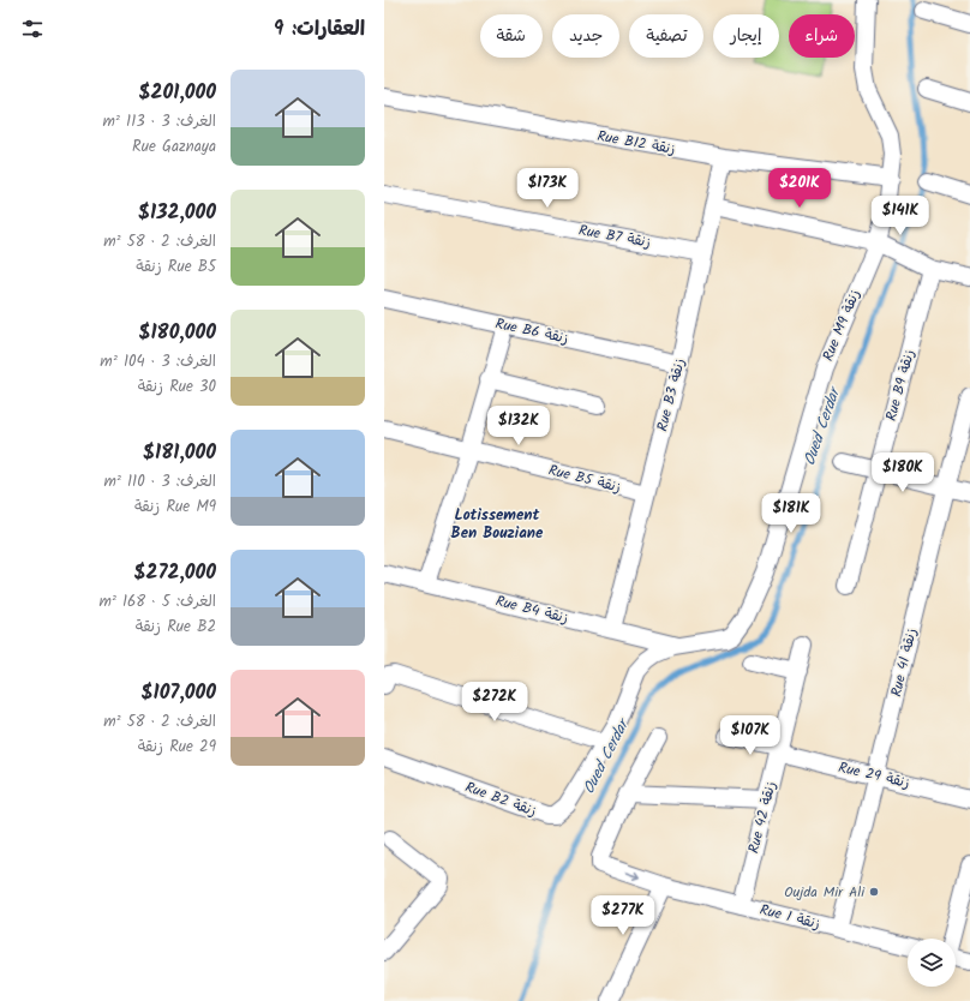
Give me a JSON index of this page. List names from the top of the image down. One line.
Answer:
{"streets":{"street":["Rue B12 زنقة","Rue B7 زنقة","Rue M9 زنقة","Rue B6 زنقة","Rue B9 زنقة","Rue B3 زنقة","Rue B5 زنقة","Rue B4 زنقة","Rue 41 زنقة","Rue 29 زنقة","Rue B2 زنقة","Rue 42 زنقة","Rue زنقة 1"]},"crossings":[["Rue B12 زنقة","Rue M9 زنقة"],["Rue B12 زنقة","Rue B3 زنقة"],["Rue B7 زنقة","Rue B3 زنقة"],["Rue M9 زنقة","Rue B4 زنقة"],["Rue M9 زنقة","Rue B2 زنقة"],["Rue B6 زنقة","Rue B3 زنقة"],["Rue B3 زنقة","Rue B5 زنقة"],["Rue B3 زنقة","Rue B4 زنقة"],["Rue 41 زنقة","Rue 29 زنقة"],["Rue 41 زنقة","Rue زنقة 1"],["Rue 29 زنقة","Rue 42 زنقة"],["Rue 42 زنقة","Rue زنقة 1"]],"districts":["Lotissement Ben Bouziane"],"water":["Oued Cerdar"],"places":["Oujda Mir Ali"],"page":{"heading":"العقارات: 9","chip":["شراء","إيجار","تصفية","جديد","شقة"],"list":[{"name":"$201,000","note":"الغرف: 3 · 113 m² · Rue Gaznaya"},{"name":"$132,000","note":"الغرف: 2 · 58 m² · Rue B5 زنقة"},{"name":"$180,000","note":"الغرف: 3 · 104 m² · Rue 30 زنقة"},{"name":"$181,000","note":"الغرف: 3 · 110 m² · Rue M9 زنقة"},{"name":"$272,000","note":"الغرف: 5 · 168 m² · Rue B2 زنقة"},{"name":"$107,000","note":"الغرف: 2 · 58 m² · Rue 29 زنقة"}],"price":["$173K","$201K","$141K","$132K","$180K","$181K","$272K","$107K","$277K"]}}
